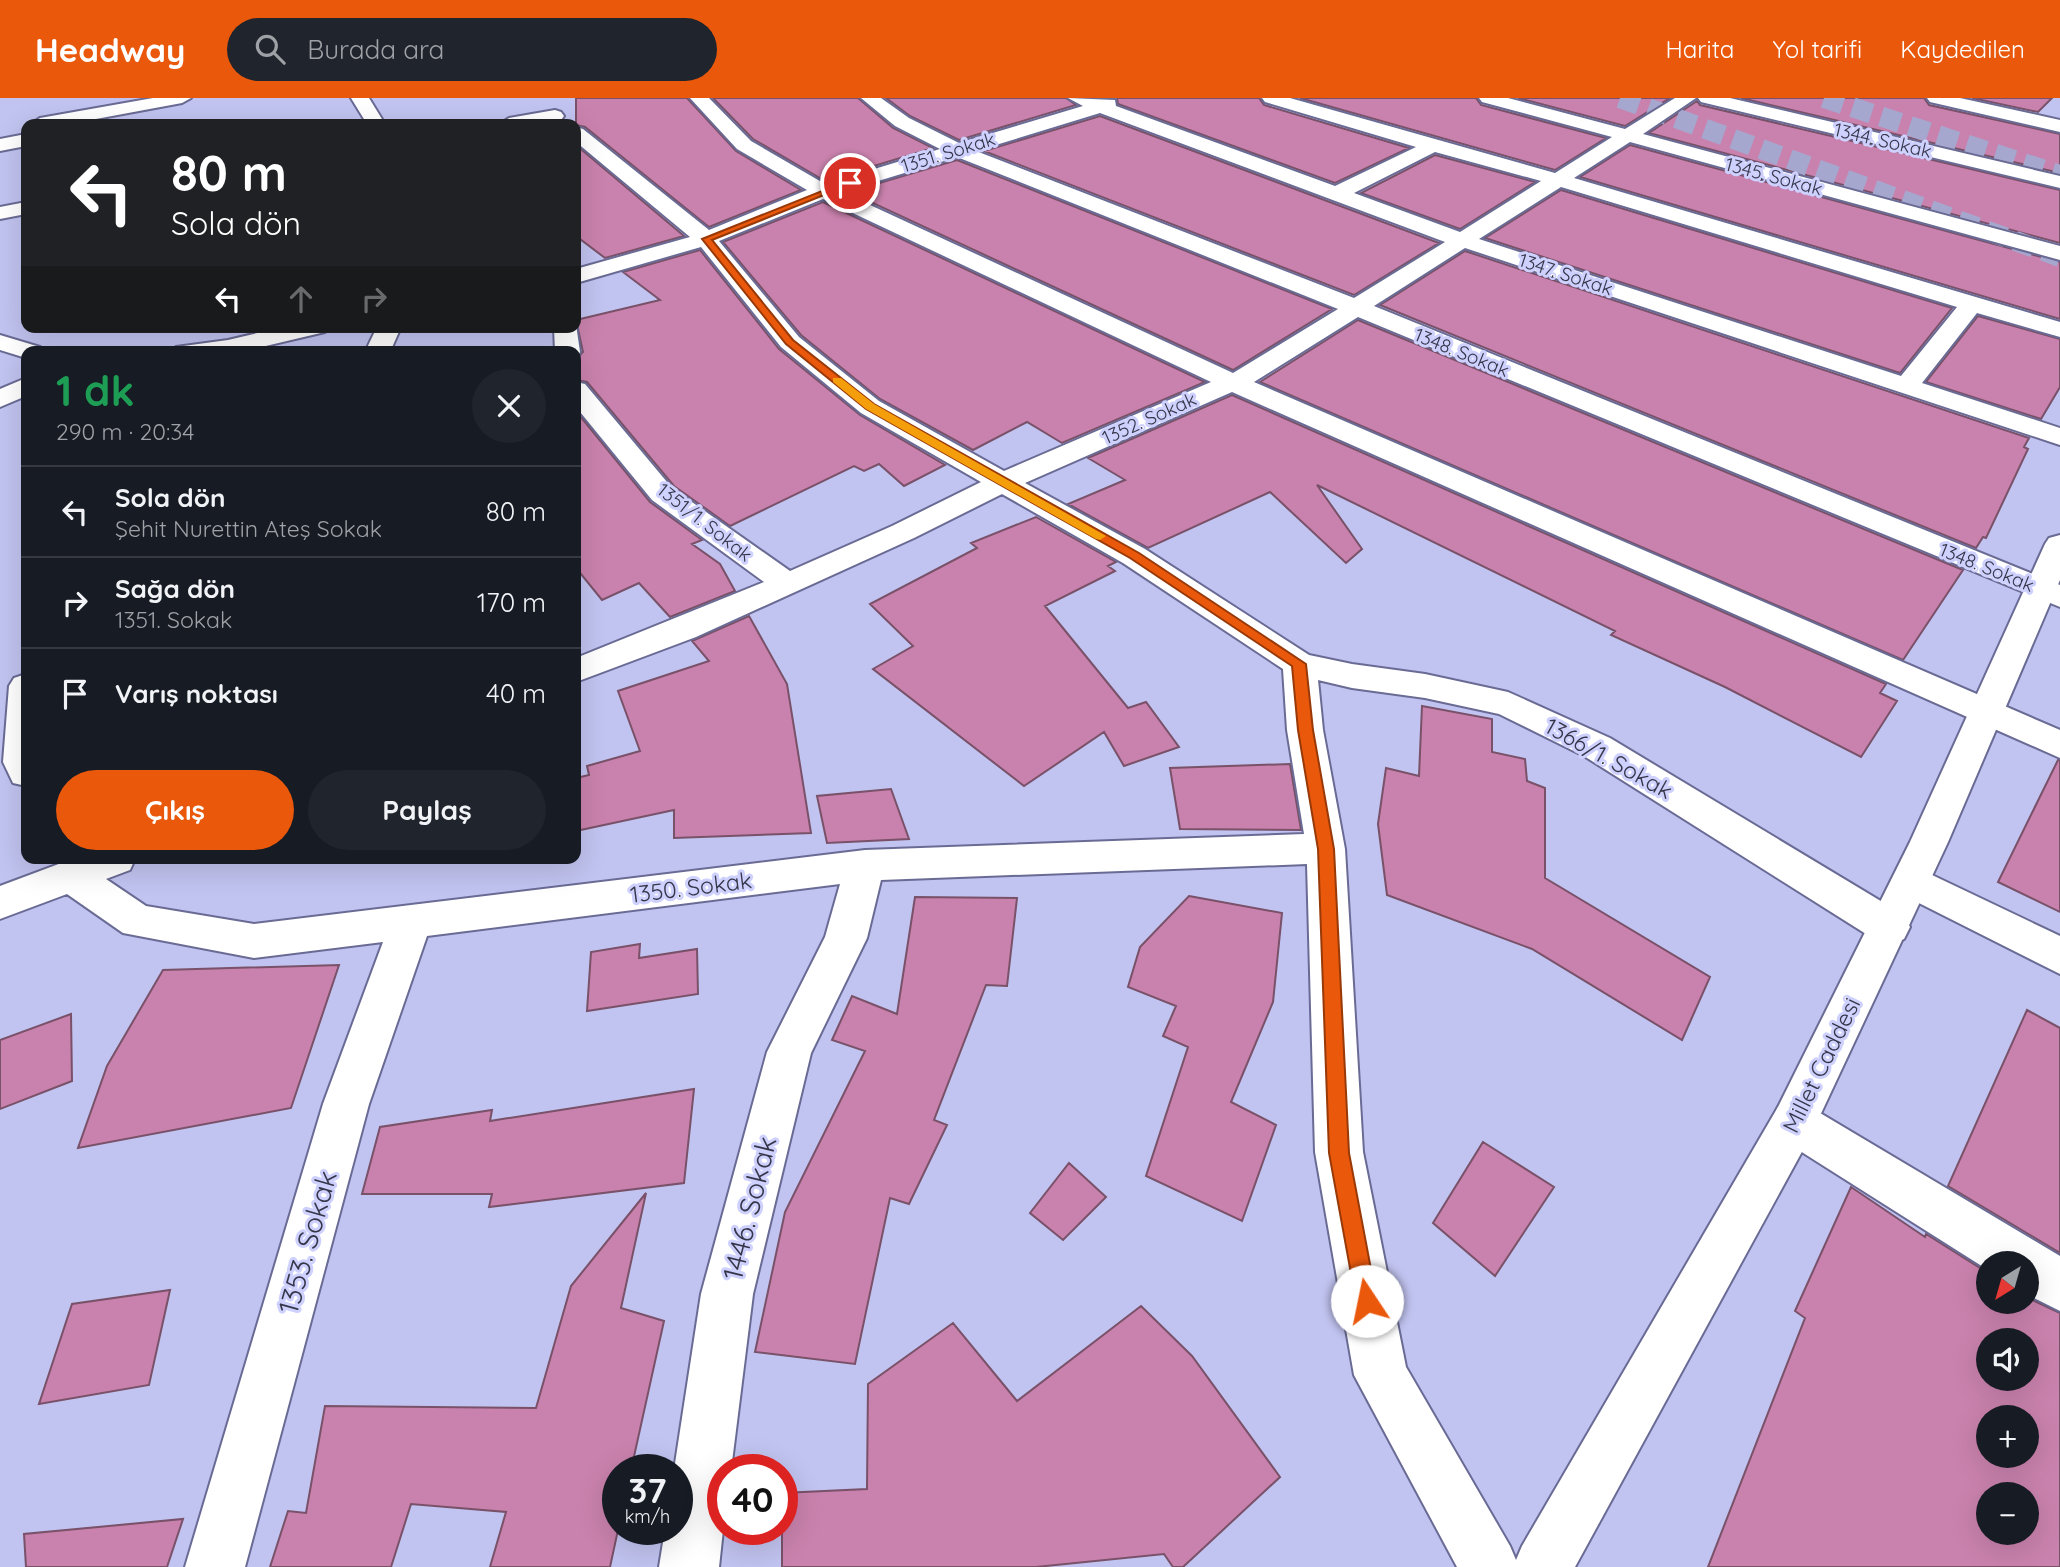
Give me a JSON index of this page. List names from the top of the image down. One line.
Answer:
{"streets":{"street":["1344. Sokak","1351. Sokak","1345. Sokak","1347. Sokak","1348. Sokak","1352. Sokak","1351/1. Sokak","1366/1. Sokak","1350. Sokak","Millet Caddesi","1446. Sokak","1353. Sokak"]},"crossings":[["1351. Sokak","1347. Sokak"],["1351. Sokak","1348. Sokak"],["1345. Sokak","1352. Sokak"],["1347. Sokak","1352. Sokak"],["1348. Sokak","1352. Sokak"],["1348. Sokak","Millet Caddesi"],["1352. Sokak","1351/1. Sokak"],["1366/1. Sokak","Millet Caddesi"],["1350. Sokak","1446. Sokak"],["1350. Sokak","1353. Sokak"]],"north":"bottom left","page":{"header":"Headway","search":"Burada ara","nav":["Harita","Yol tarifi","Kaydedilen"],"turn":["80 m","Sola dön"],"heading":["1 dk","290 m · 20:34"],"list":[{"name":"Sola dön","note":"Şehit Nurettin Ateş Sokak","value":"80 m"},{"name":"Sağa dön","note":"1351. Sokak","value":"170 m"},{"name":"Varış noktası","value":"40 m"}],"buttons":["Çıkış","Paylaş"],"map_buttons":["+","−"],"speed":"37 km/h","limit":"40"}}
